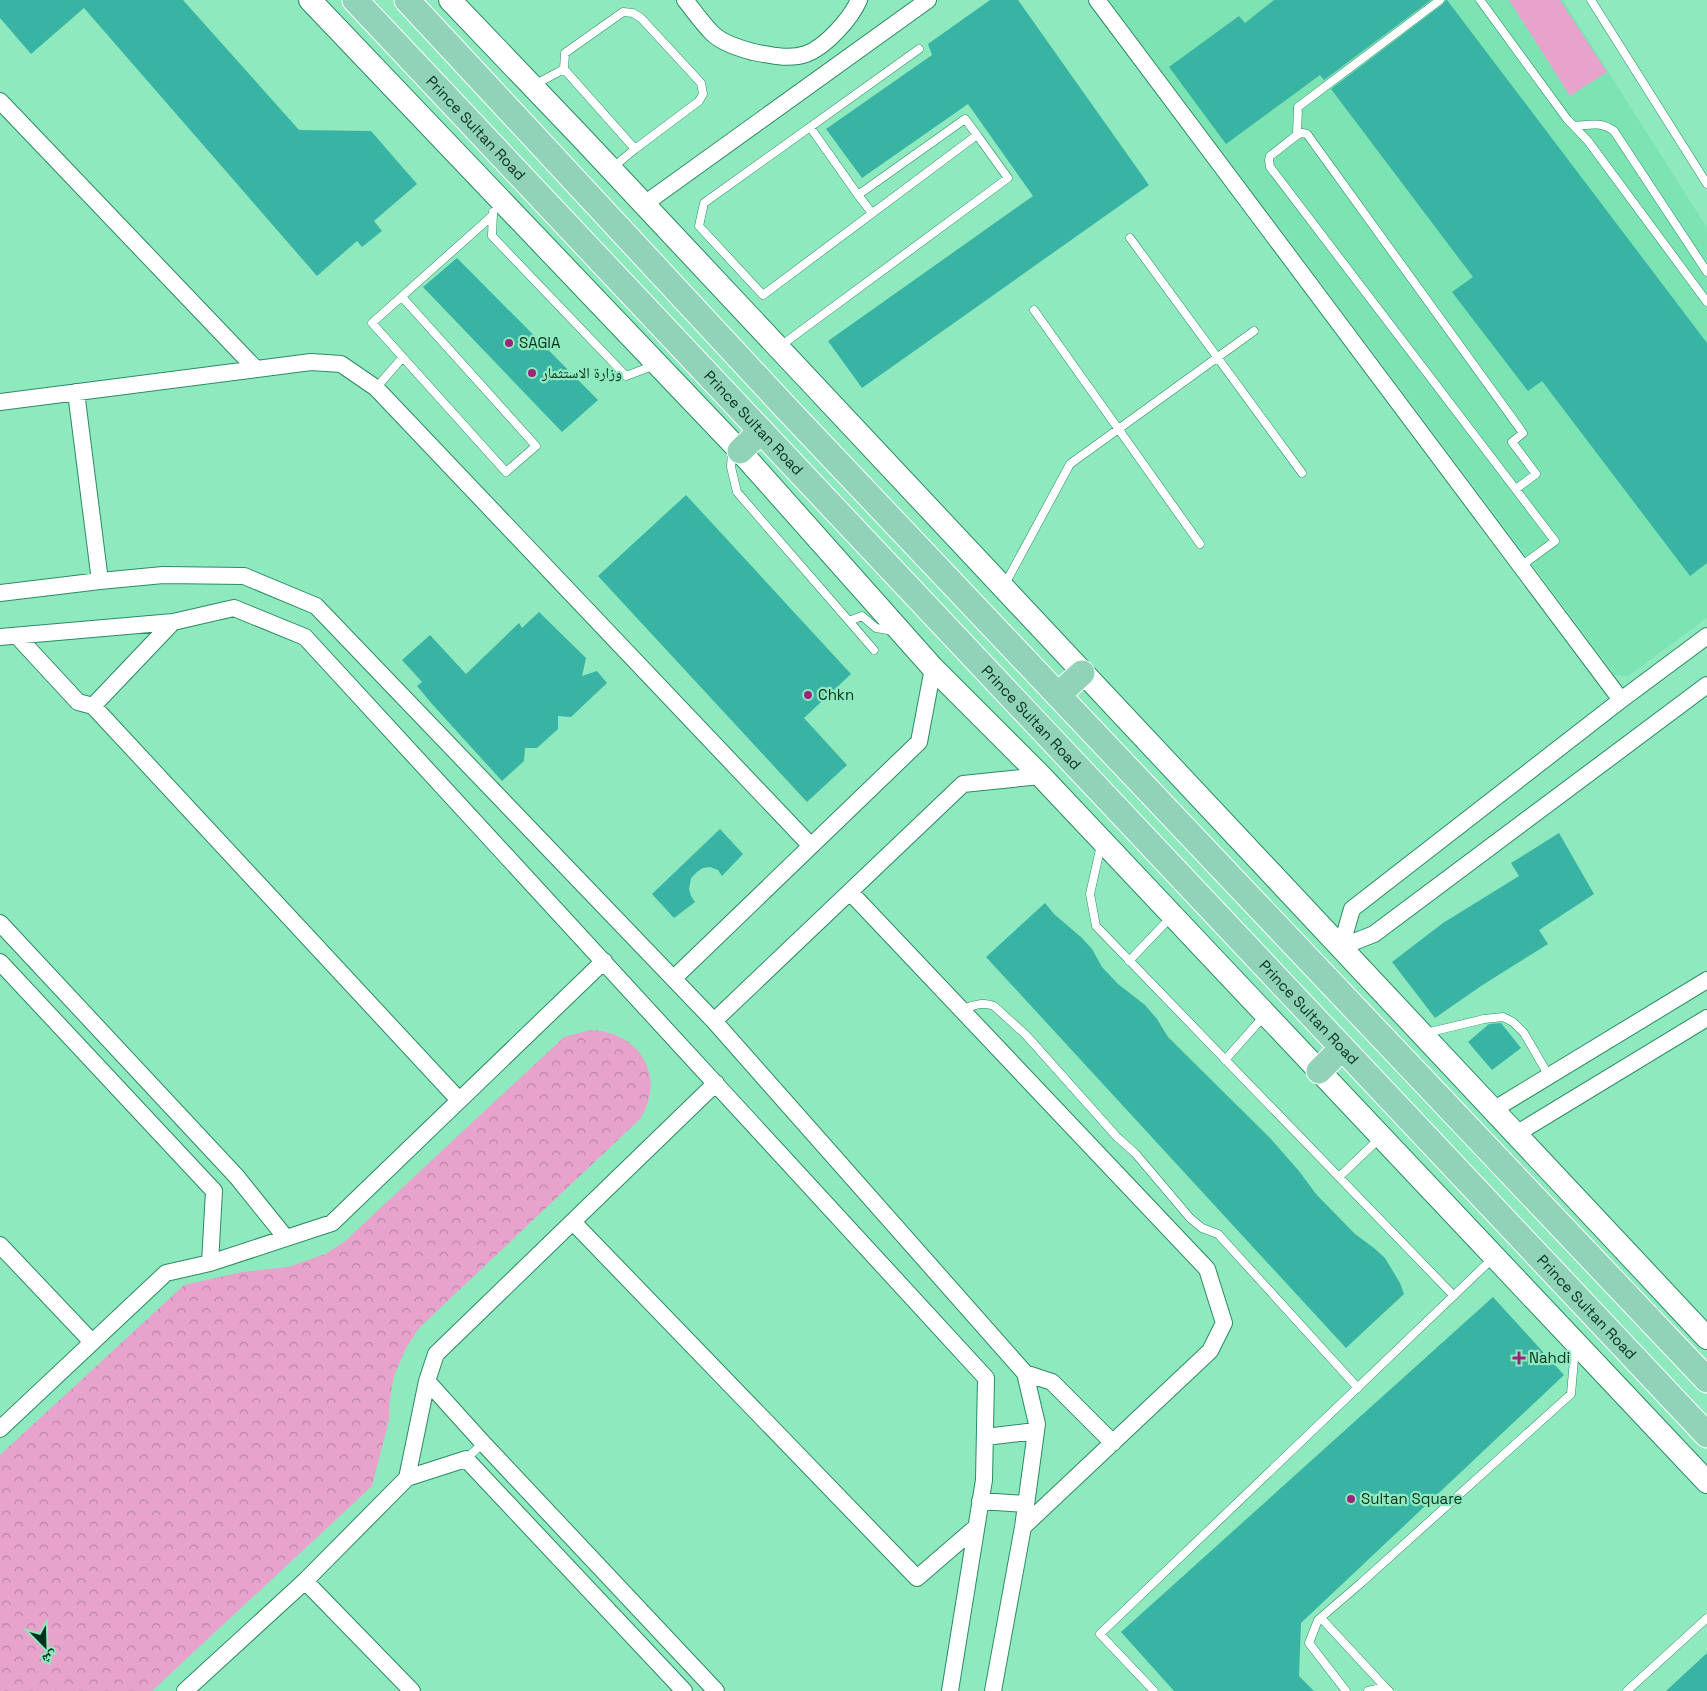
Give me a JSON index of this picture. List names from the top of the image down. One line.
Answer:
{"streets":{"main road":["Prince Sultan Road"]},"places":{"other":["SAGIA","وزارة الاستثمار","Chkn","Sultan Square"],"health":["Nahdi"]},"north":"bottom right"}
